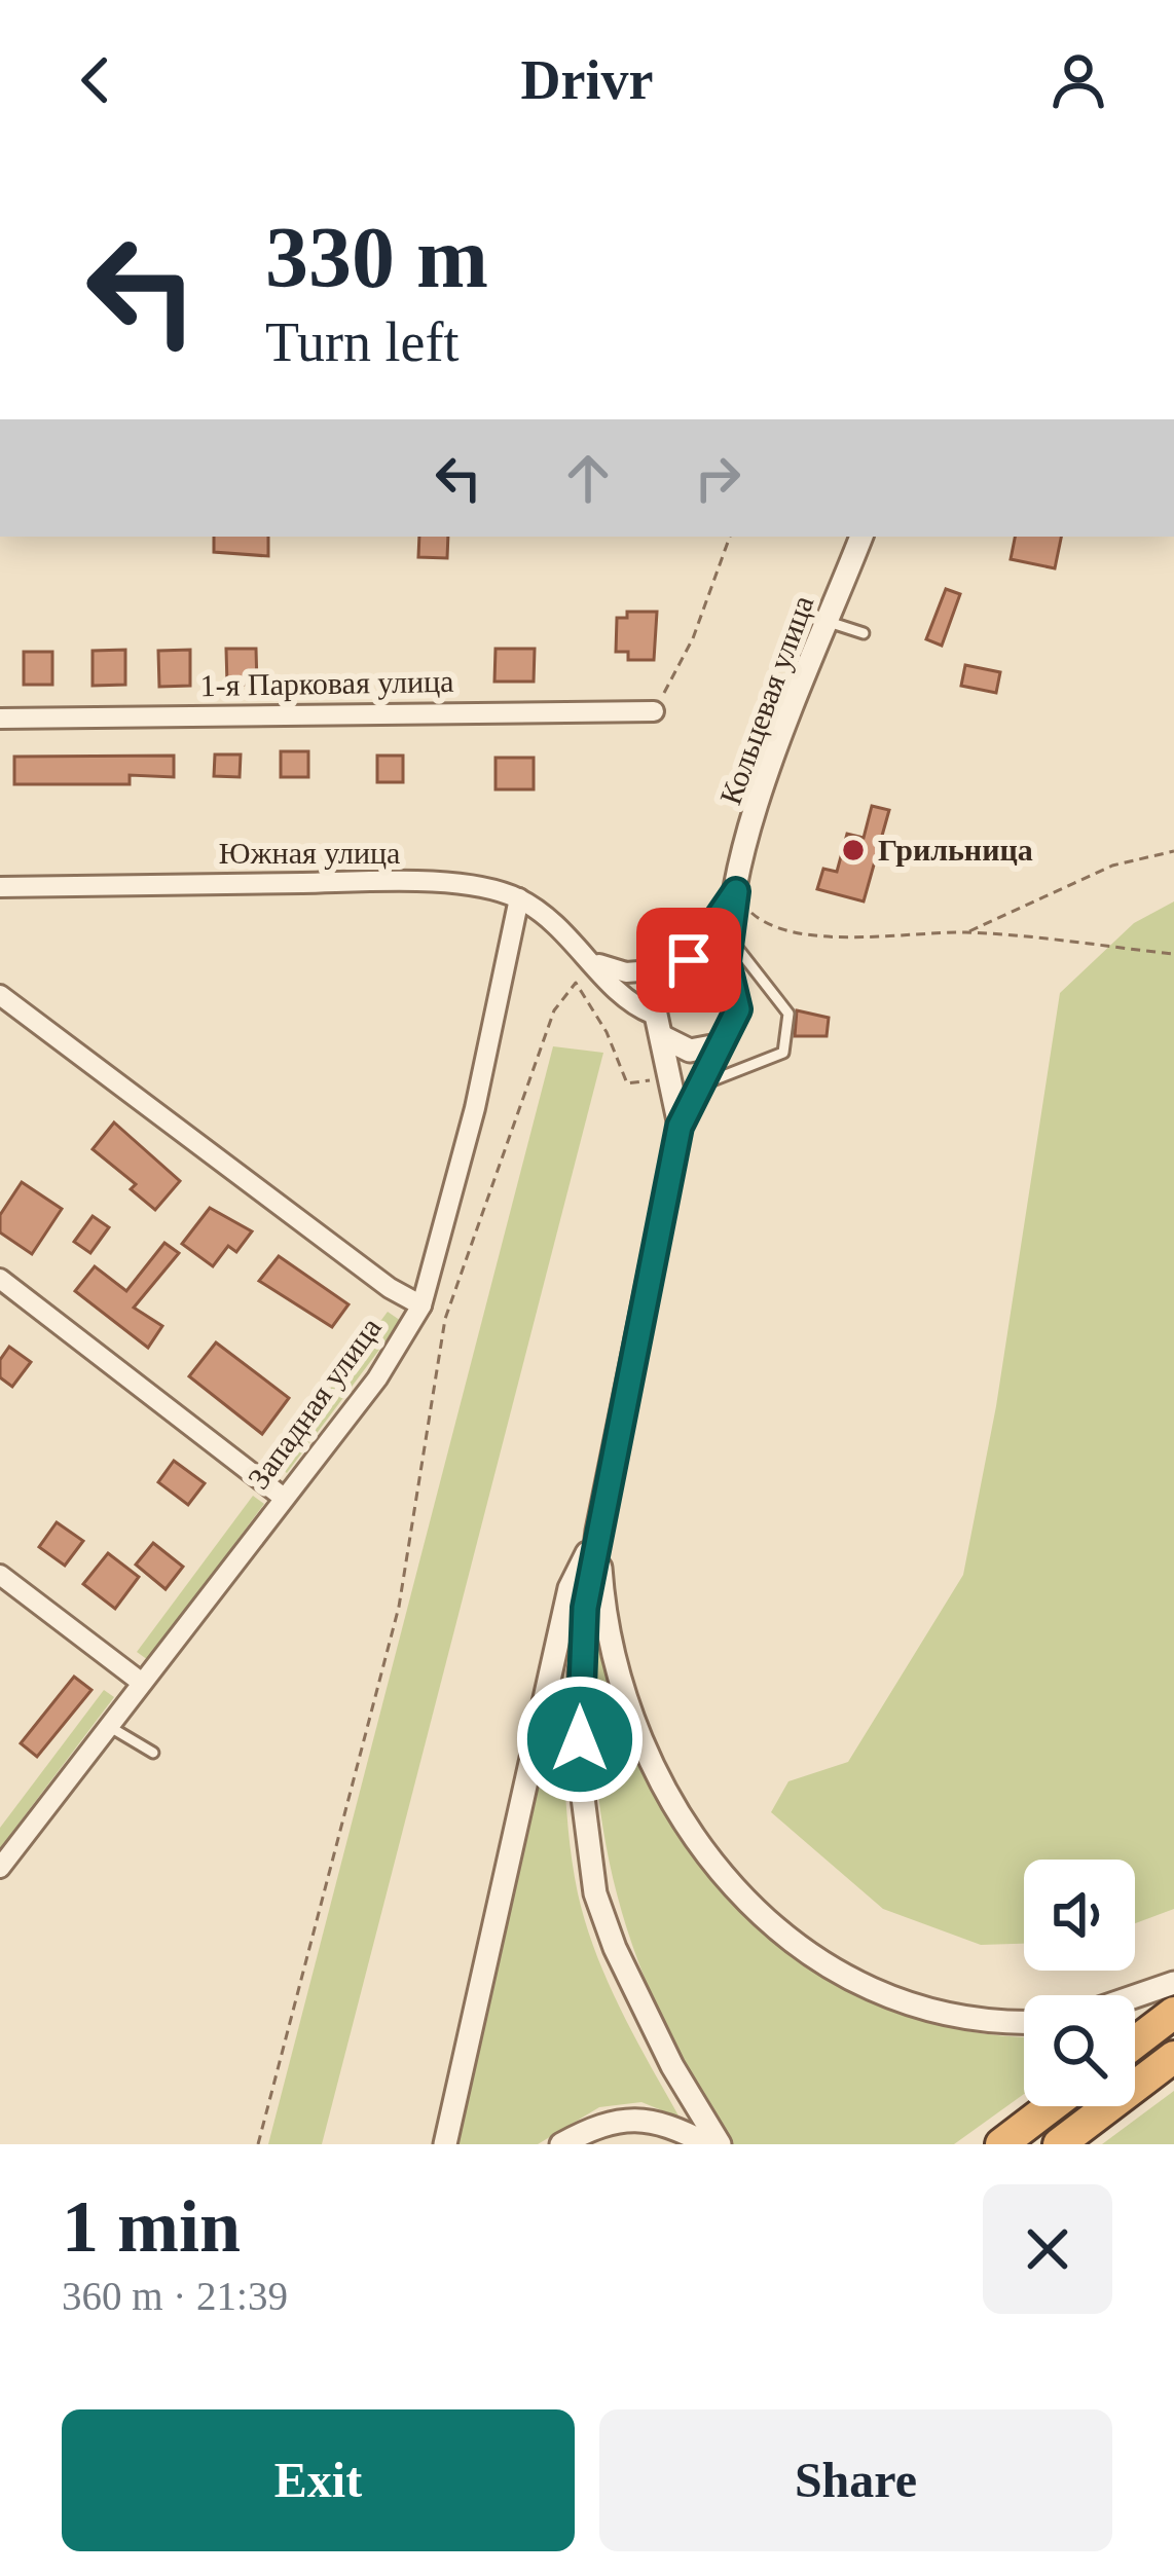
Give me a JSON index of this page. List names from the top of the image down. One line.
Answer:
{"streets":{"street":["1-я Парковая улица","Кольцевая улица","Южная улица","Западная улица"]},"crossings":[["Южная улица","Западная улица"]],"places":["Грильница"],"page":{"header":"Drivr","turn":["330 m","Turn left"],"heading":["1 min","360 m · 21:39"],"buttons":["Exit","Share"]}}
